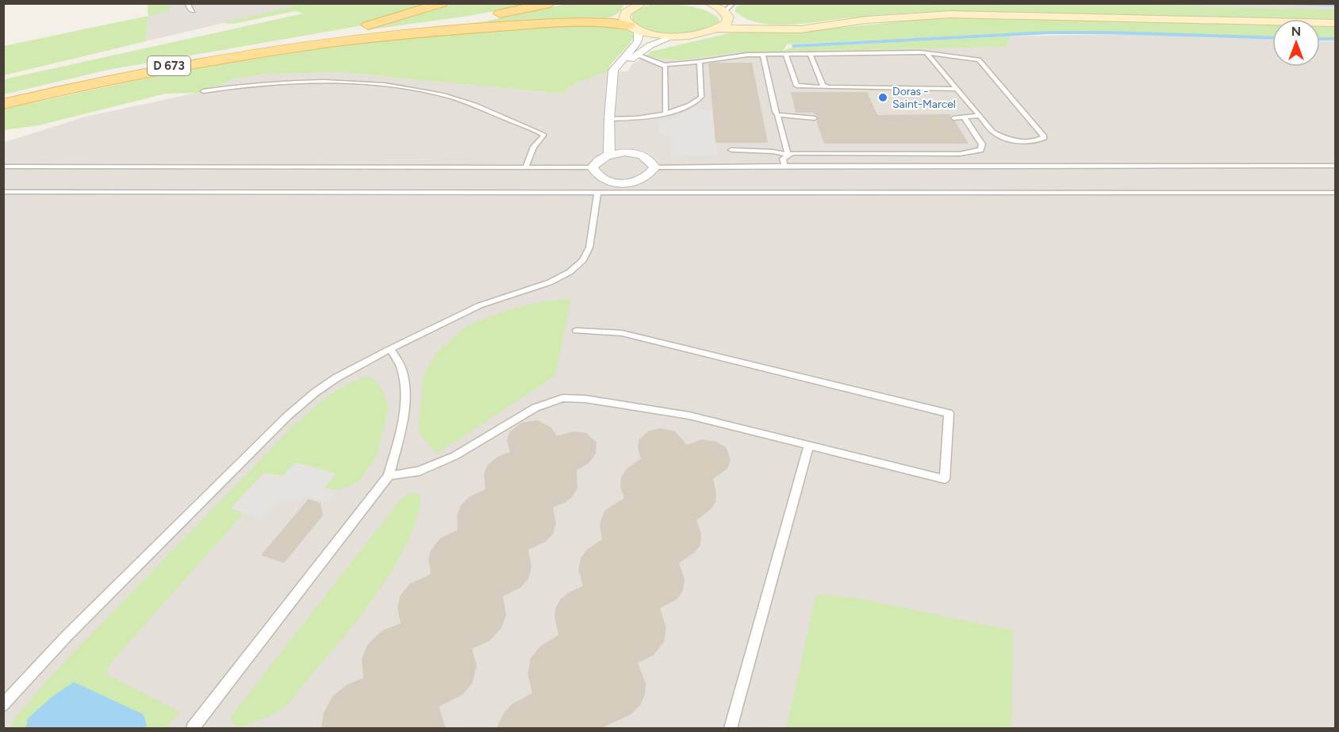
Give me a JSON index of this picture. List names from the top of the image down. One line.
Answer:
{"streets":{"main road":["D 673"]},"places":["Doras - Saint-Marcel"],"north":"top"}
